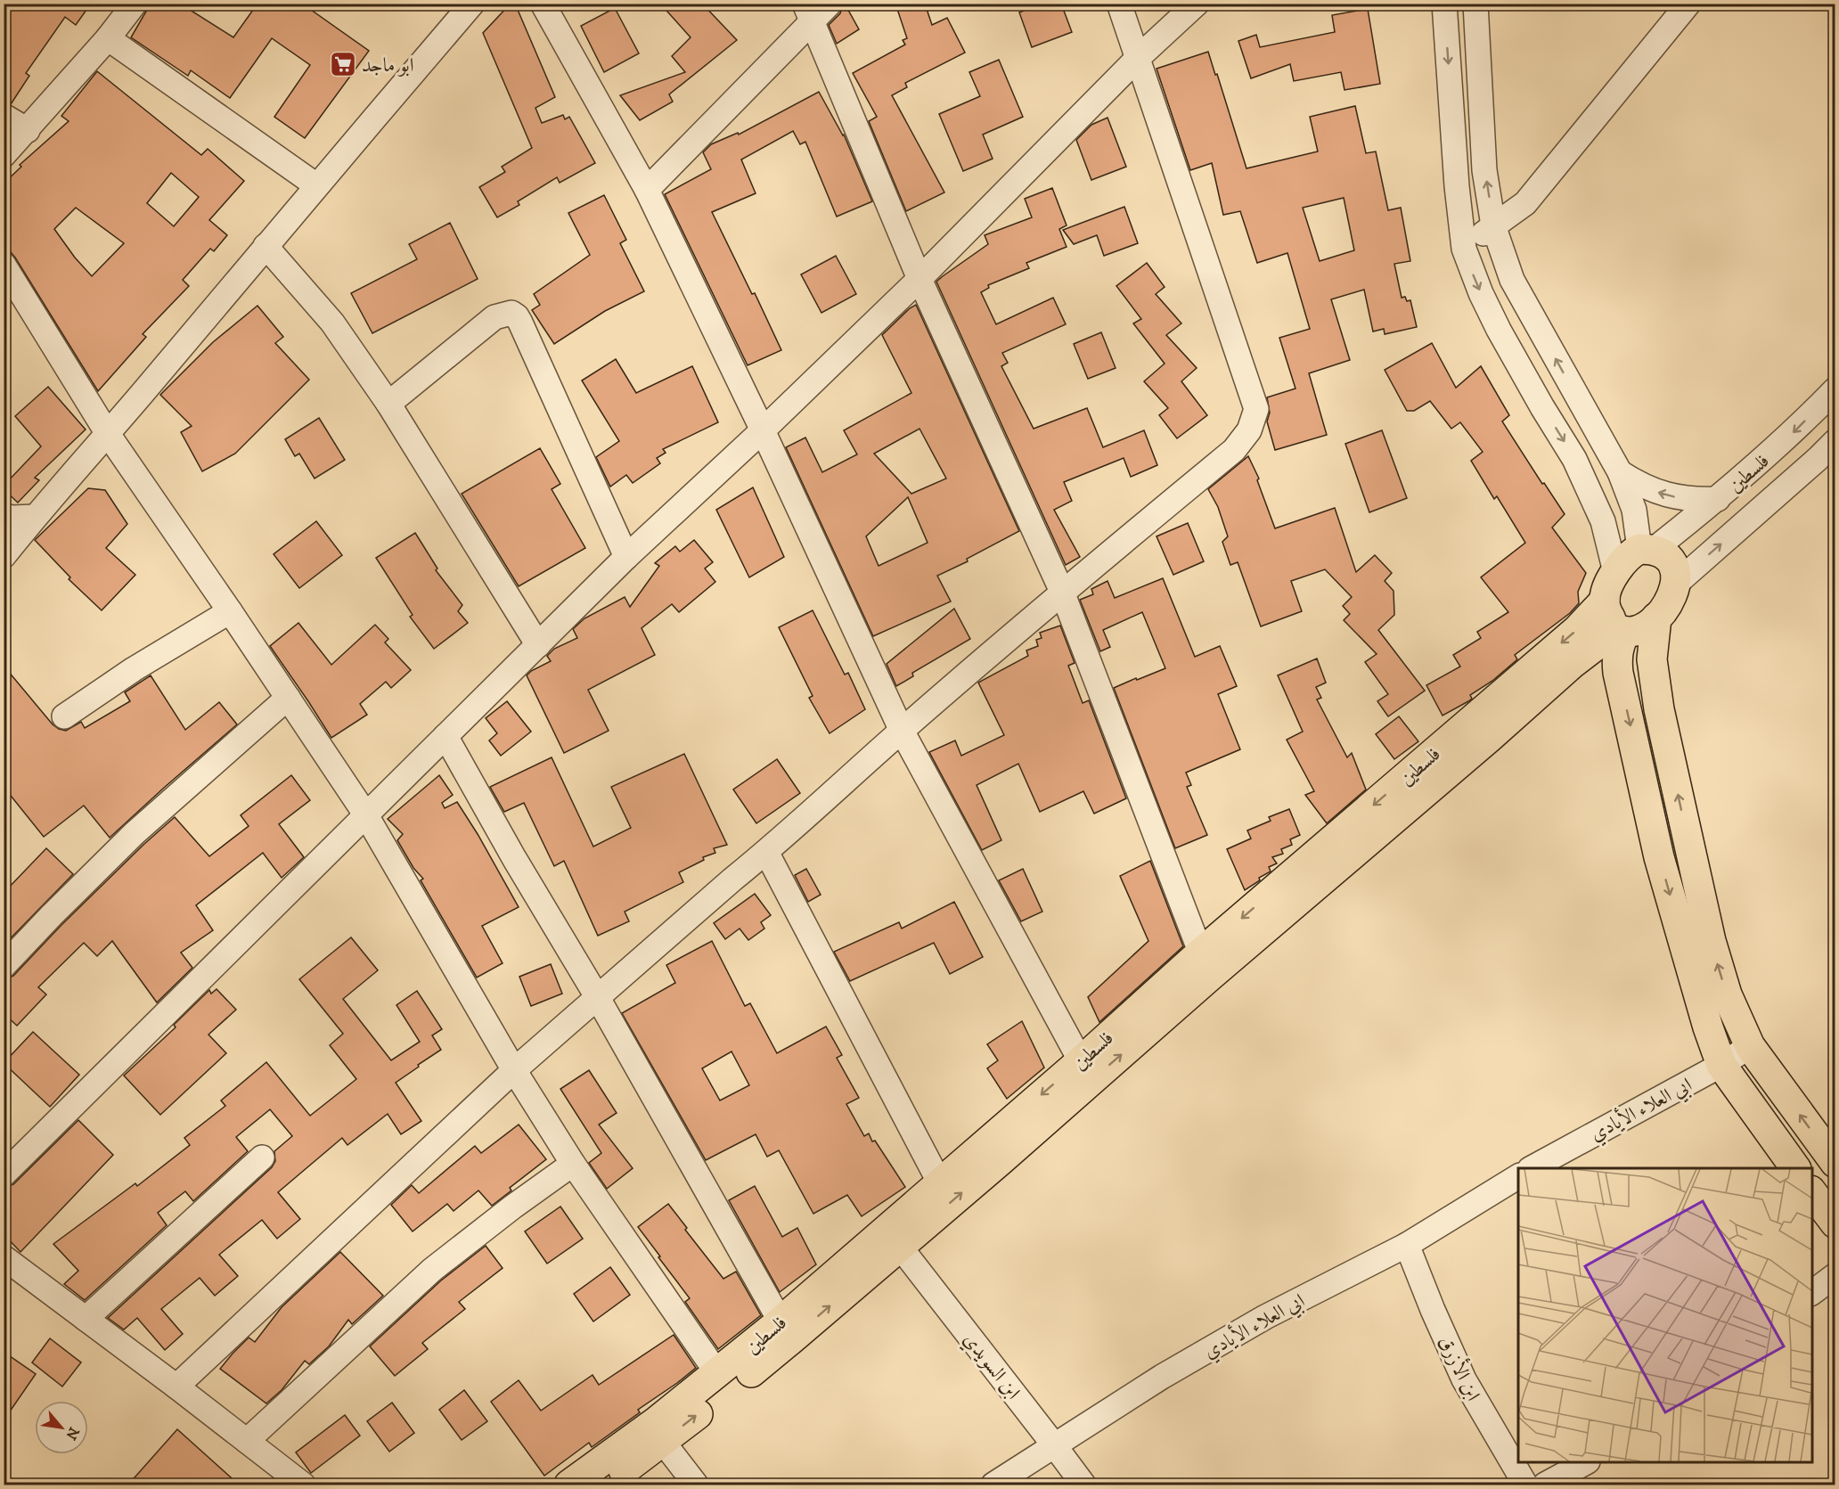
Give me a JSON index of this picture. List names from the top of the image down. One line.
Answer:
{"streets":{"main road":["فلسطين"],"street":["ابي العلاء الأيادي","ابن السويدي","ابن الأزرق"]},"crossings":[["فلسطين","ابن السويدي"],["ابي العلاء الأيادي","ابن السويدي"],["ابي العلاء الأيادي","ابن الأزرق"]],"places":{"supermarket":["ابو ماجد"]},"north":"bottom right"}
